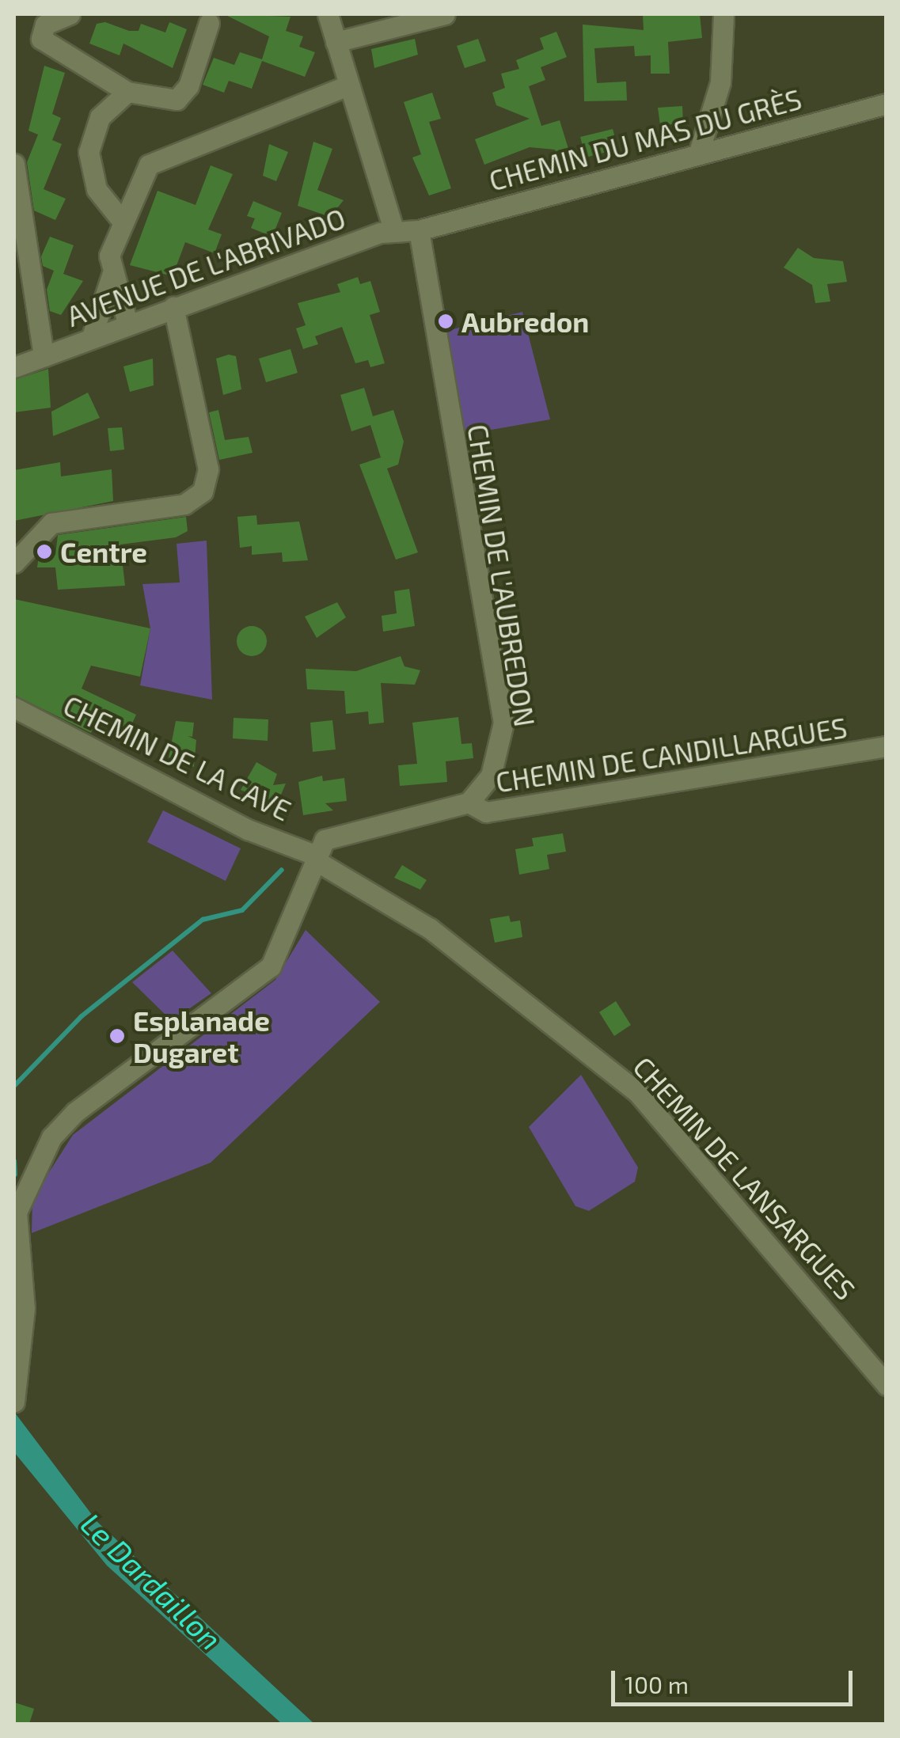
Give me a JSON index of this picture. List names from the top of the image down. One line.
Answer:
{"streets":{"street":["CHEMIN DU MAS DU GRÈS","AVENUE DE L'ABRIVADO","CHEMIN DE L'AUBREDON","CHEMIN DE CANDILLARGUES","CHEMIN DE LA CAVE","CHEMIN DE LANSARGUES"]},"crossings":[["CHEMIN DU MAS DU GRÈS","AVENUE DE L'ABRIVADO"],["CHEMIN DU MAS DU GRÈS","CHEMIN DE L'AUBREDON"],["AVENUE DE L'ABRIVADO","CHEMIN DE L'AUBREDON"],["CHEMIN DE L'AUBREDON","CHEMIN DE CANDILLARGUES"],["CHEMIN DE LA CAVE","CHEMIN DE LANSARGUES"]],"water":["Le Dardaillon"],"places":["Aubredon","Centre","Esplanade Dugaret"],"scale_bar":"100 m"}
